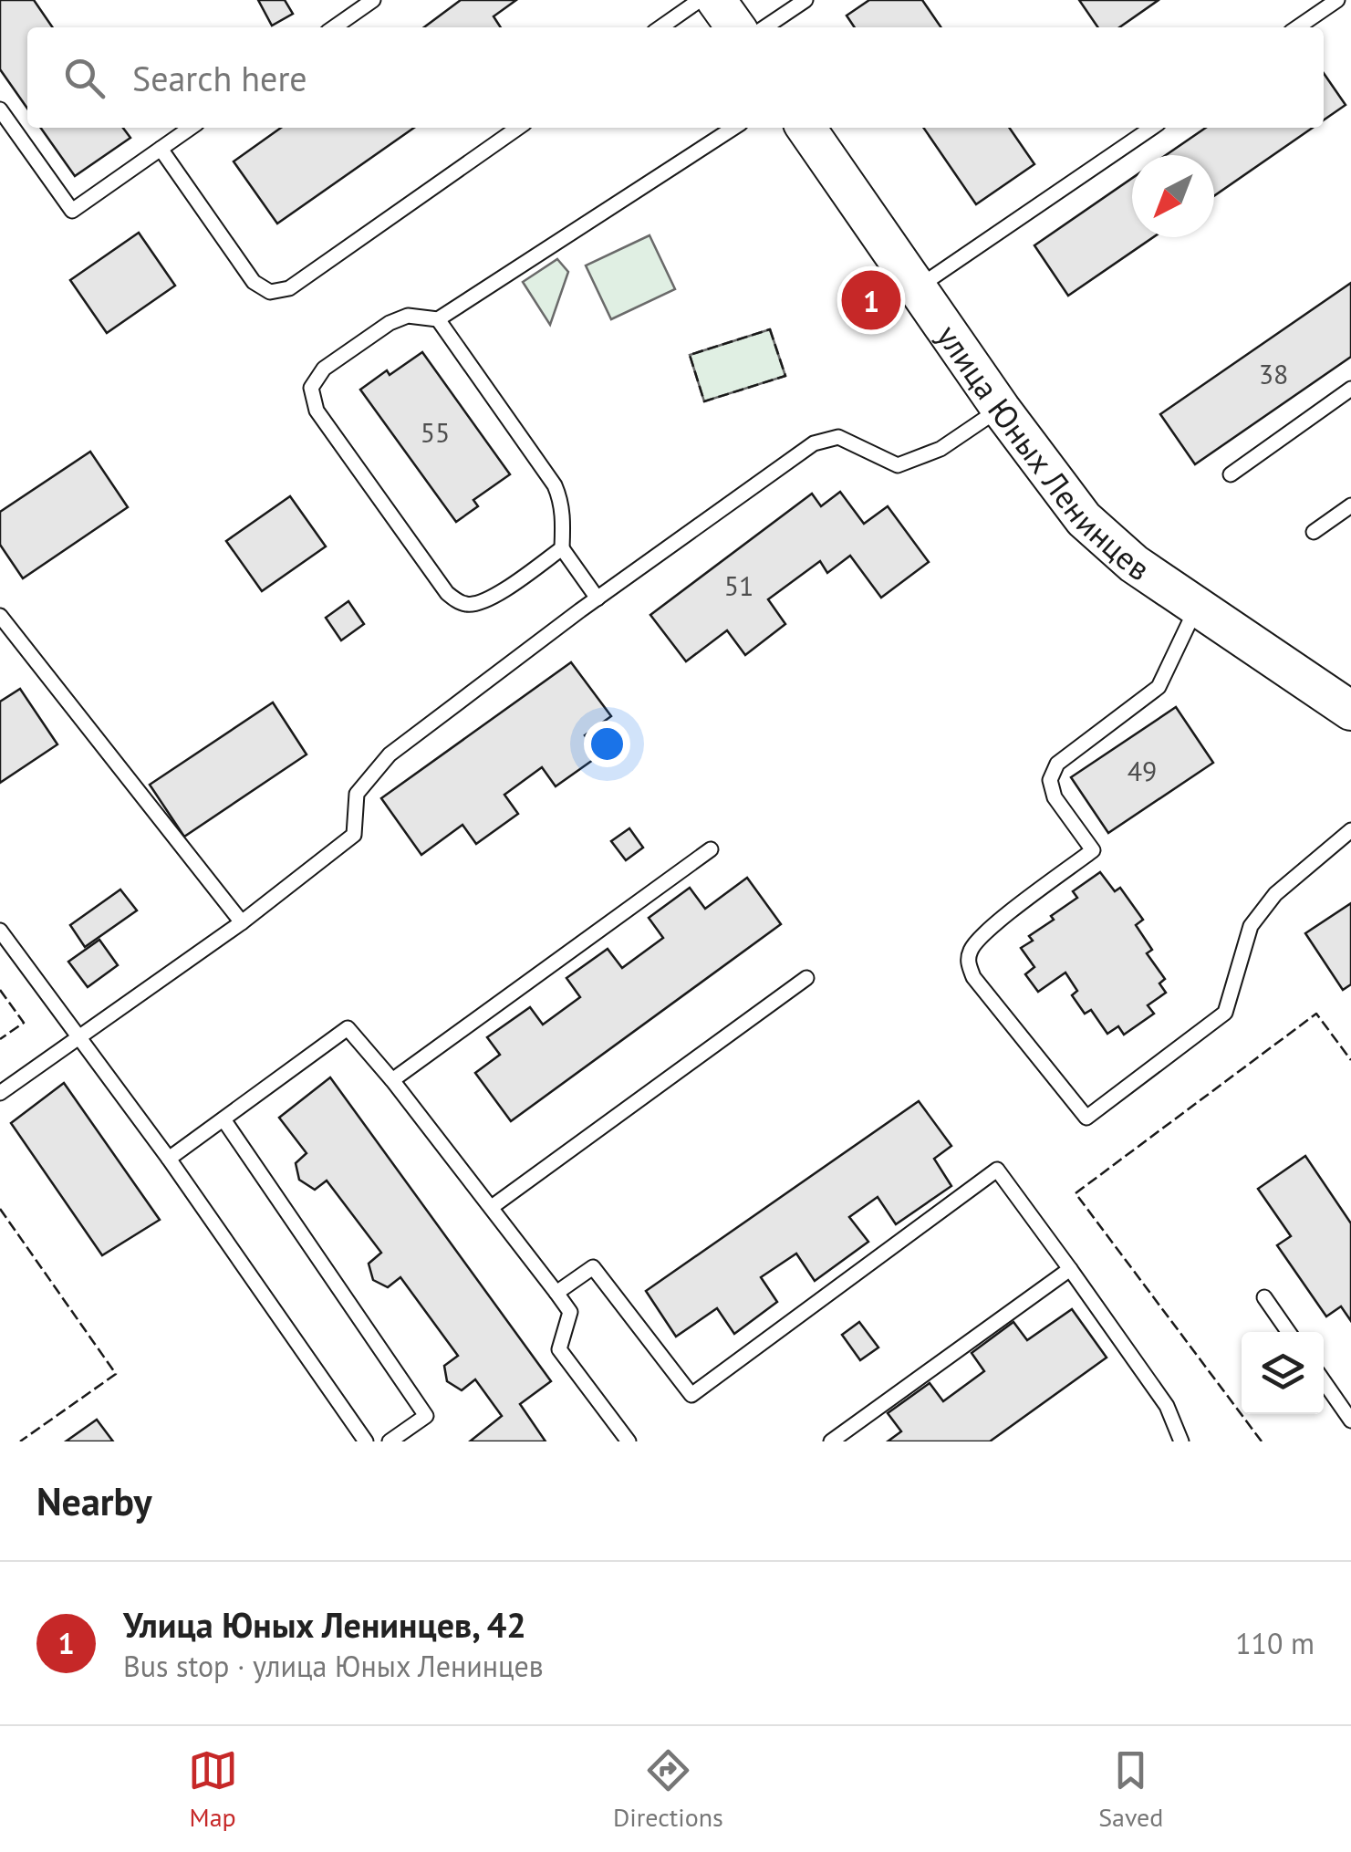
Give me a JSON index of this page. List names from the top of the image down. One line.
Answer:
{"streets":{"main road":["улица Юных Ленинцев"]},"house_numbers":["38","55","51","49"],"north":"bottom left","page":{"search":"Search here","pins":"1","heading":"Nearby","list":[{"mark":"1","name":"Улица Юных Ленинцев, 42","note":"Bus stop · улица Юных Ленинцев","value":"110 m"}],"nav":["Map","Directions","Saved"]}}
